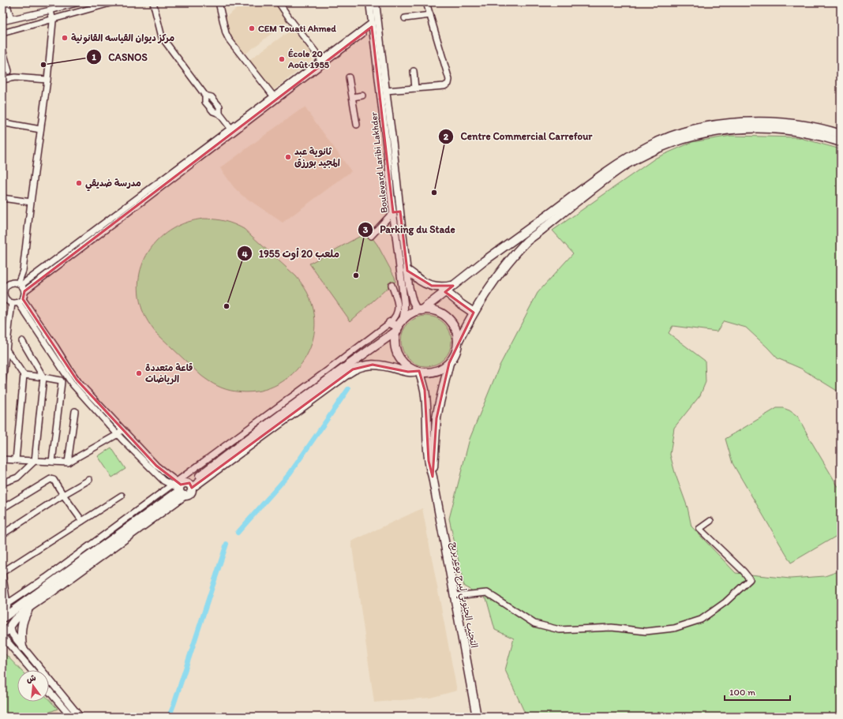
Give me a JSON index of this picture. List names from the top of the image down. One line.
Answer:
{"streets":{"highway":["التجنب الجنوبي لبرج بوعريريج"],"main road":["Boulevard Laribi Lakhder"]},"crossings":[["Boulevard Laribi Lakhder","التجنب الجنوبي لبرج بوعريريج"]],"places":["CEM Touati Ahmed","مركز ديوان القياسه القانونية","École 20 Août 1955","CASNOS","ثانوية عبد المجيد بورزق","مدرسة ضديقي","Centre Commercial Carrefour","Parking du Stade","ملعب 20 أوت 1955","قاعة متعددة الرياضات"],"scale_bar":"100 m","north":"top"}
